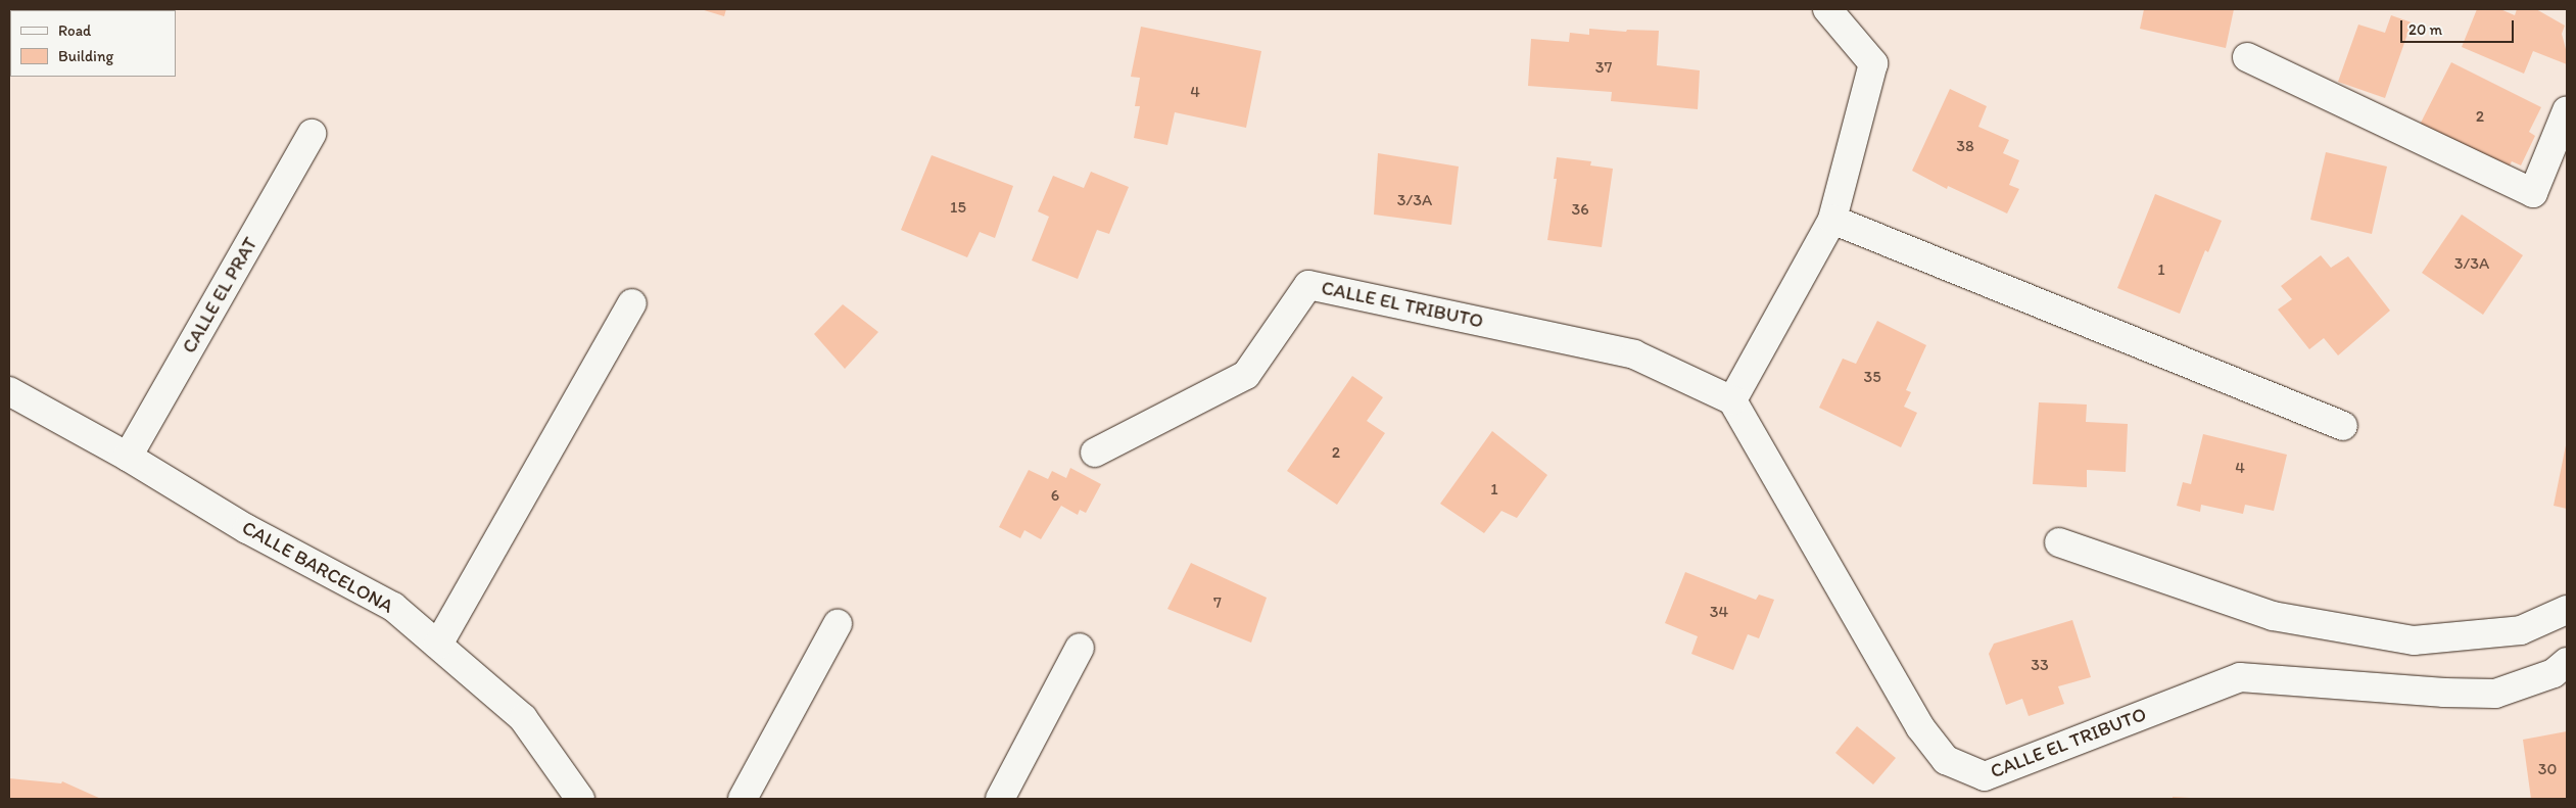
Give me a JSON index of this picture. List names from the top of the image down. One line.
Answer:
{"streets":{"street":["CALLE EL PRAT","CALLE EL TRIBUTO","CALLE BARCELONA"]},"crossings":[["CALLE EL PRAT","CALLE BARCELONA"]],"house_numbers":["37","4","2","38","3/3A","15","36","3/3A","1","35","2","4","1","6","7","34","33","30"],"legend":["Road","Building"],"scale_bar":"20 m"}
